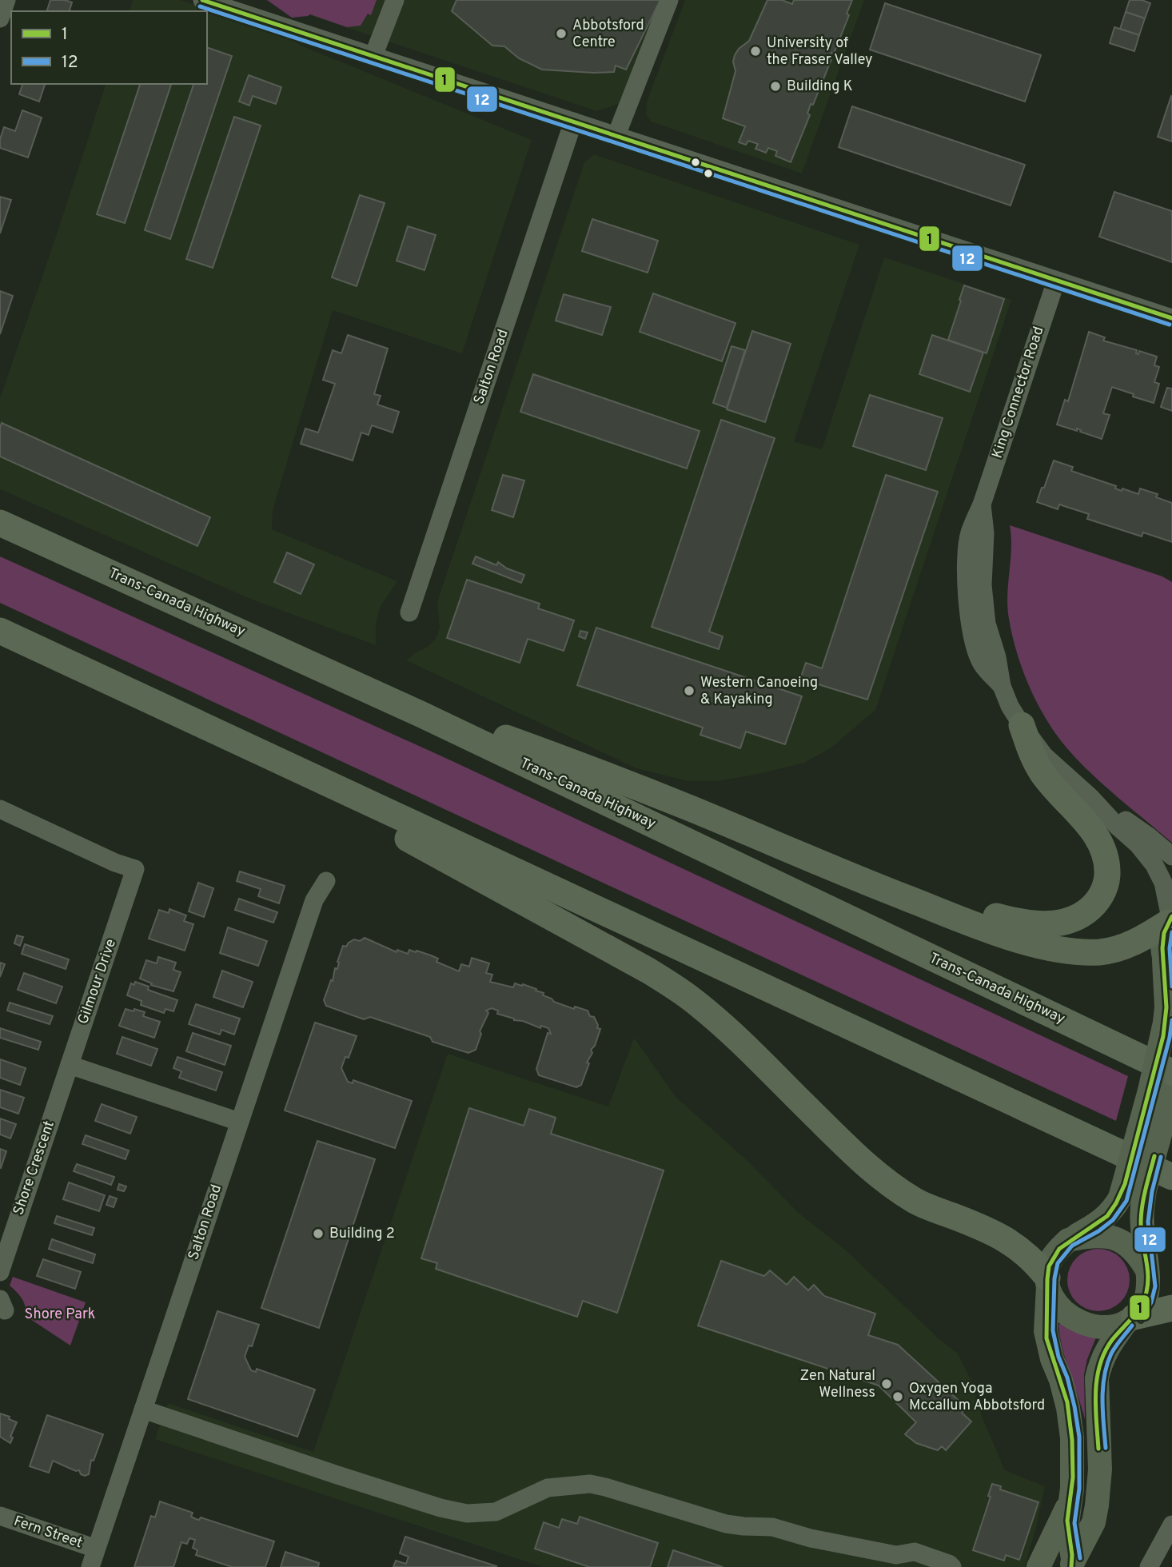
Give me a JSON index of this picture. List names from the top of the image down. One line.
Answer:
{"streets":{"highway":["Trans-Canada Highway"],"street":["Salton Road","King Connector Road","Gilmour Drive","Shore Crescent","Fern Street"]},"crossings":[["Salton Road","Fern Street"],["Gilmour Drive","Shore Crescent"]],"parks":["Shore Park"],"places":["Abbotsford Centre","University of the Fraser Valley","Building K","Western Canoeing & Kayaking","Building 2","Zen Natural Wellness","Oxygen Yoga Mccallum Abbotsford"],"lines":["transit line 1","transit line 12"],"legend":["1","12"]}
